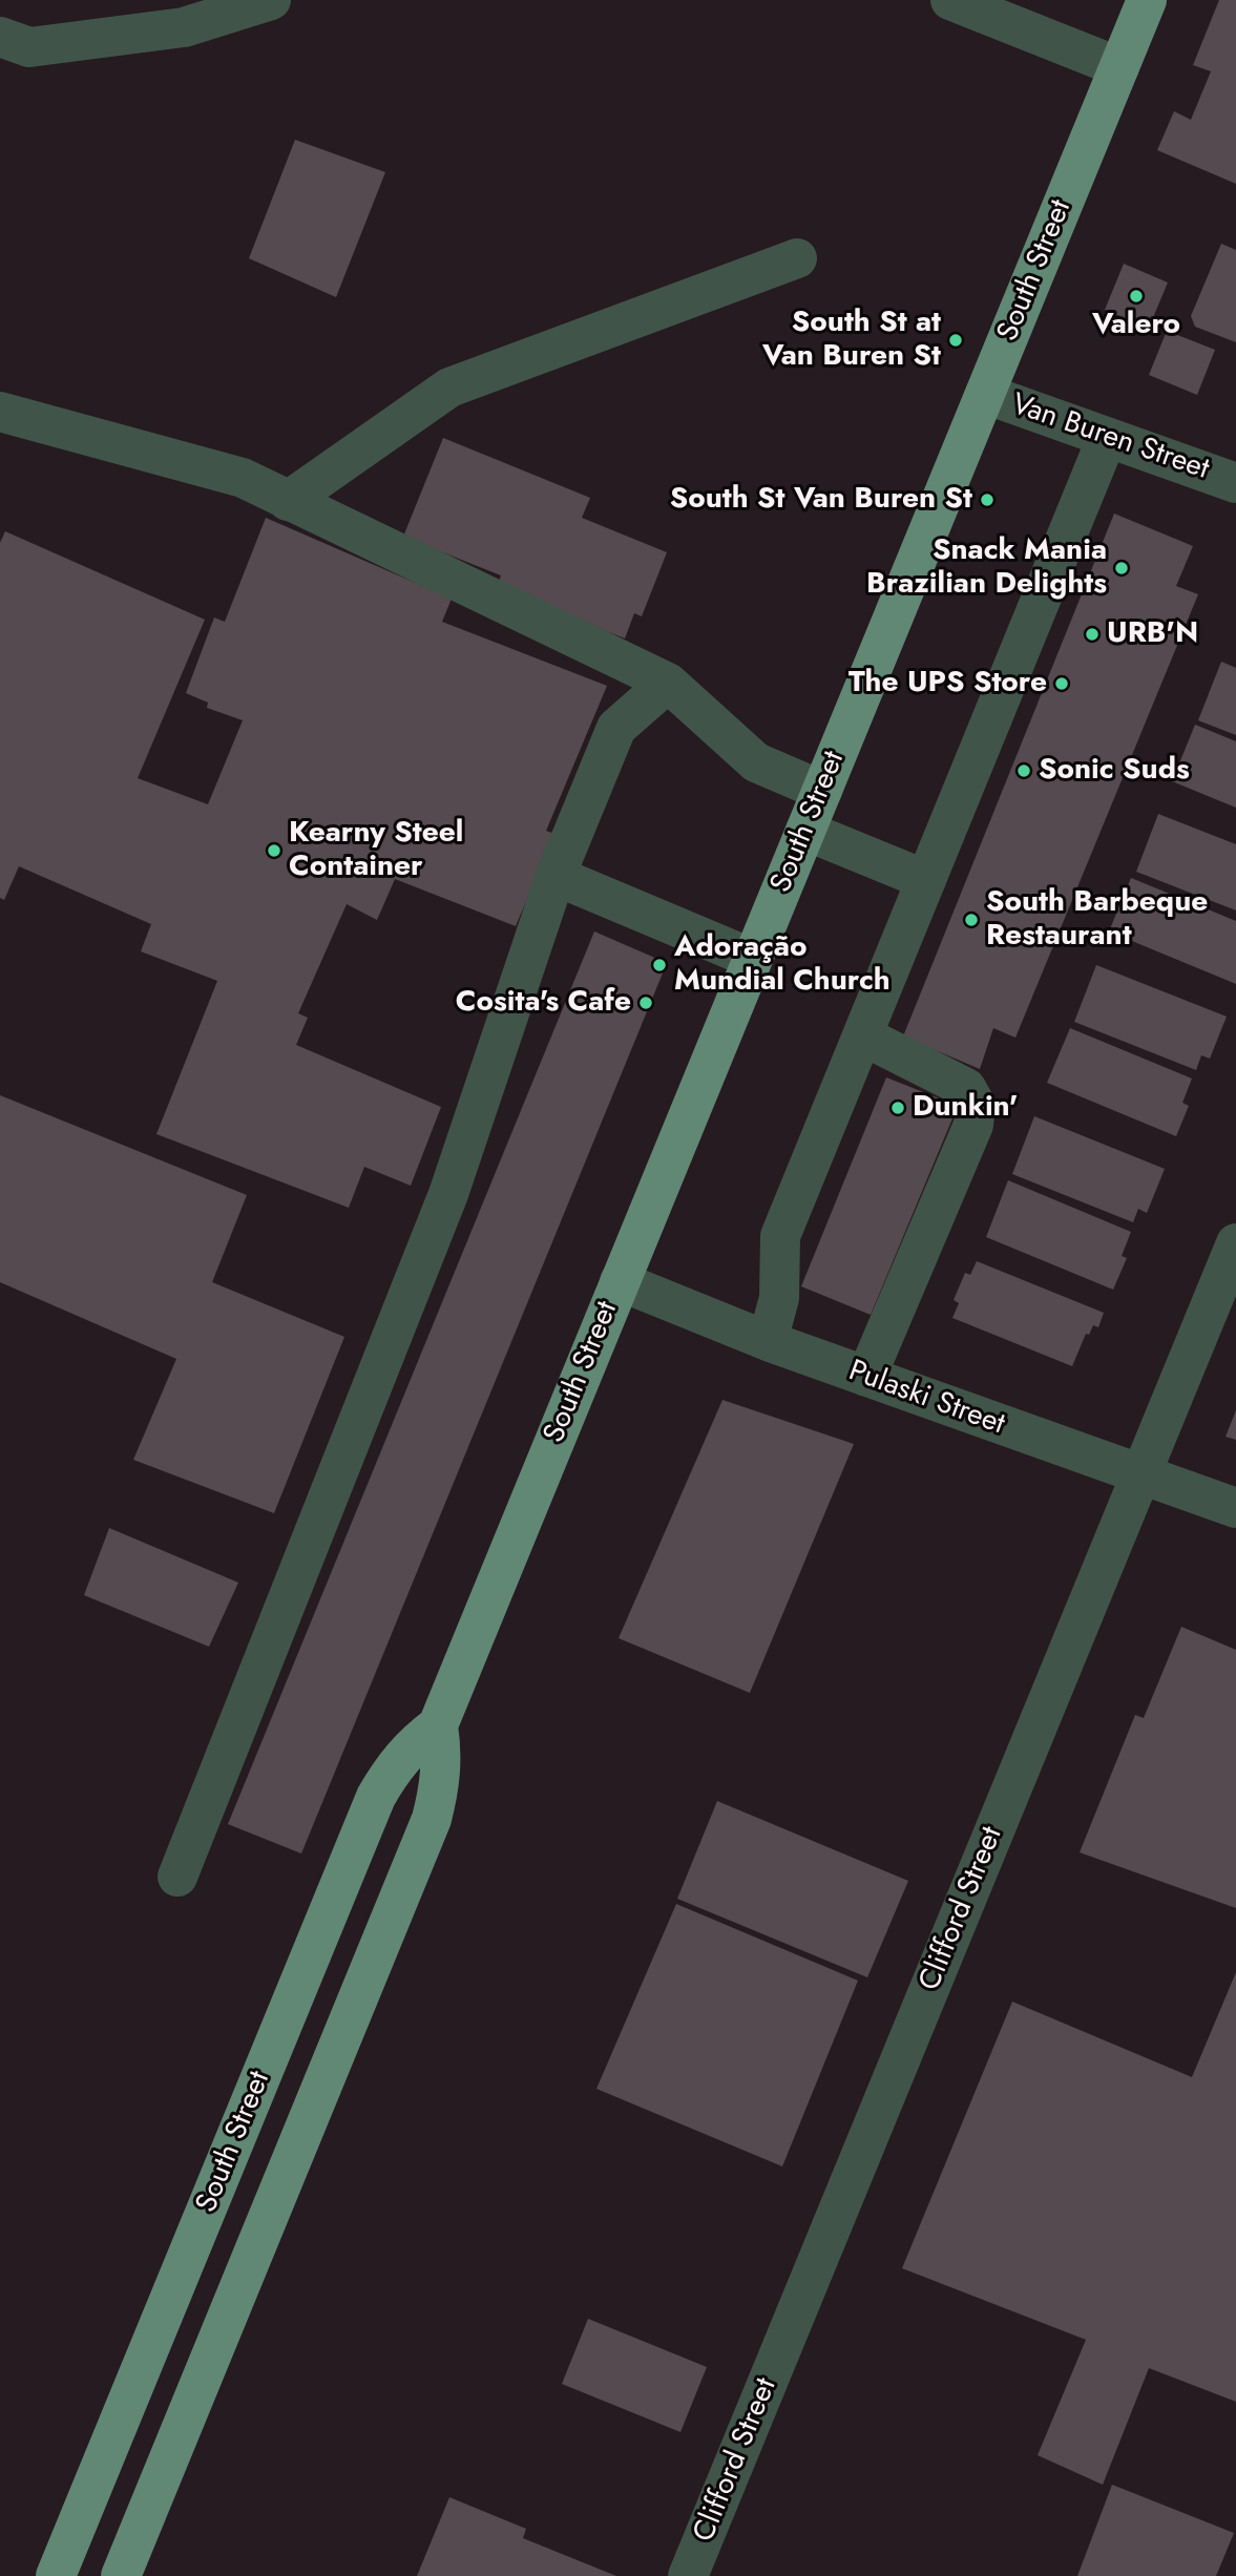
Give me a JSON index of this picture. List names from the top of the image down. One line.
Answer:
{"streets":{"main road":["South Street"],"street":["Van Buren Street","Pulaski Street","Clifford Street"]},"crossings":[["South Street","Van Buren Street"],["South Street","Pulaski Street"],["Pulaski Street","Clifford Street"]],"places":["Valero","South St at Van Buren St","South St Van Buren St","Snack Mania Brazilian Delights","URB'N","The UPS Store","Sonic Suds","Kearny Steel Container","South Barbeque Restaurant","Adoração Mundial Church","Cosita's Cafe","Dunkin'"]}
